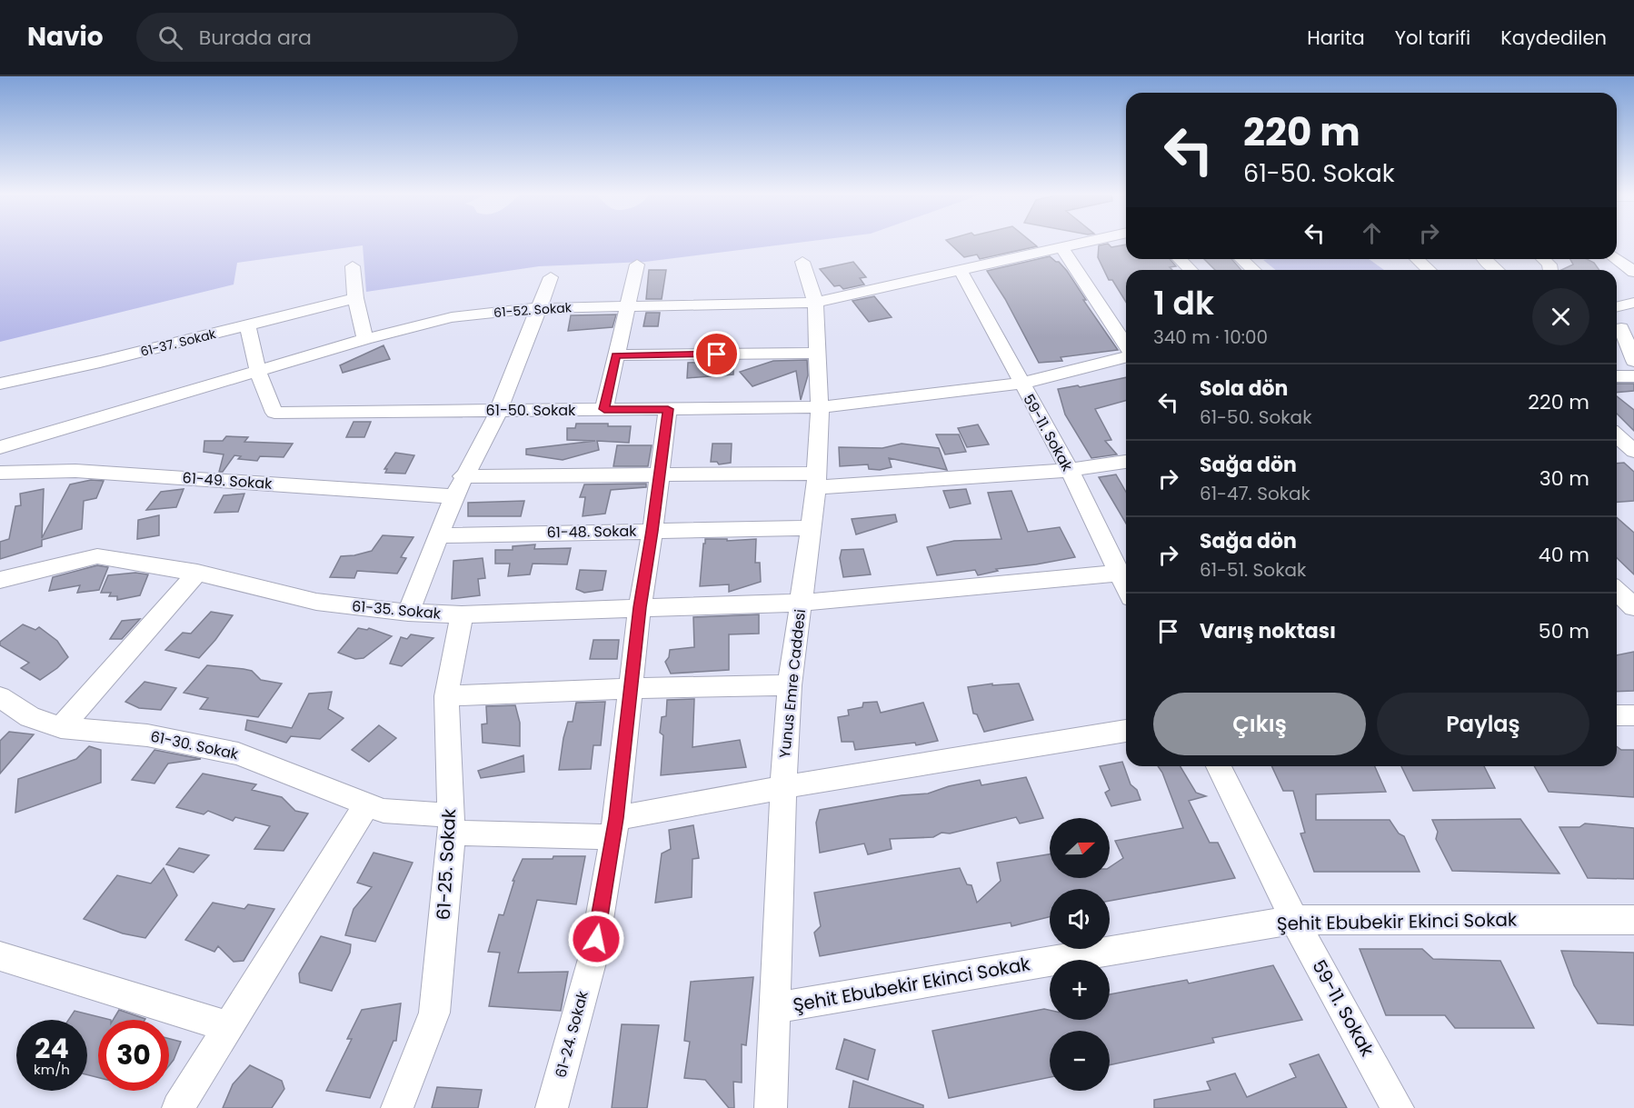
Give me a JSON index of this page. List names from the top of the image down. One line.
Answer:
{"streets":{"street":["61-52. Sokak","61-37. Sokak","61-50. Sokak","59-11. Sokak","61-49. Sokak","61-48. Sokak","61-35. Sokak","Yunus Emre Caddesi","61-30. Sokak","61-25. Sokak","Şehit Ebubekir Ekinci Sokak","61-24. Sokak"]},"crossings":[["61-52. Sokak","61-50. Sokak"],["61-52. Sokak","59-11. Sokak"],["61-52. Sokak","Yunus Emre Caddesi"],["61-50. Sokak","59-11. Sokak"],["61-50. Sokak","Yunus Emre Caddesi"],["61-50. Sokak","61-24. Sokak"],["59-11. Sokak","61-35. Sokak"],["59-11. Sokak","Şehit Ebubekir Ekinci Sokak"],["61-48. Sokak","Yunus Emre Caddesi"],["61-48. Sokak","61-24. Sokak"],["61-35. Sokak","Yunus Emre Caddesi"],["61-35. Sokak","61-25. Sokak"],["61-35. Sokak","61-24. Sokak"],["Yunus Emre Caddesi","61-30. Sokak"],["Yunus Emre Caddesi","Şehit Ebubekir Ekinci Sokak"],["61-30. Sokak","61-25. Sokak"],["61-30. Sokak","61-24. Sokak"]],"north":"right","page":{"header":"Navio","search":"Burada ara","nav":["Harita","Yol tarifi","Kaydedilen"],"turn":["220 m","61-50. Sokak"],"heading":["1 dk","340 m · 10:00"],"list":[{"name":"Sola dön","note":"61-50. Sokak","value":"220 m"},{"name":"Sağa dön","note":"61-47. Sokak","value":"30 m"},{"name":"Sağa dön","note":"61-51. Sokak","value":"40 m"},{"name":"Varış noktası","value":"50 m"}],"buttons":["Çıkış","Paylaş"],"map_buttons":["+","−"],"speed":"24 km/h","limit":"30"}}
